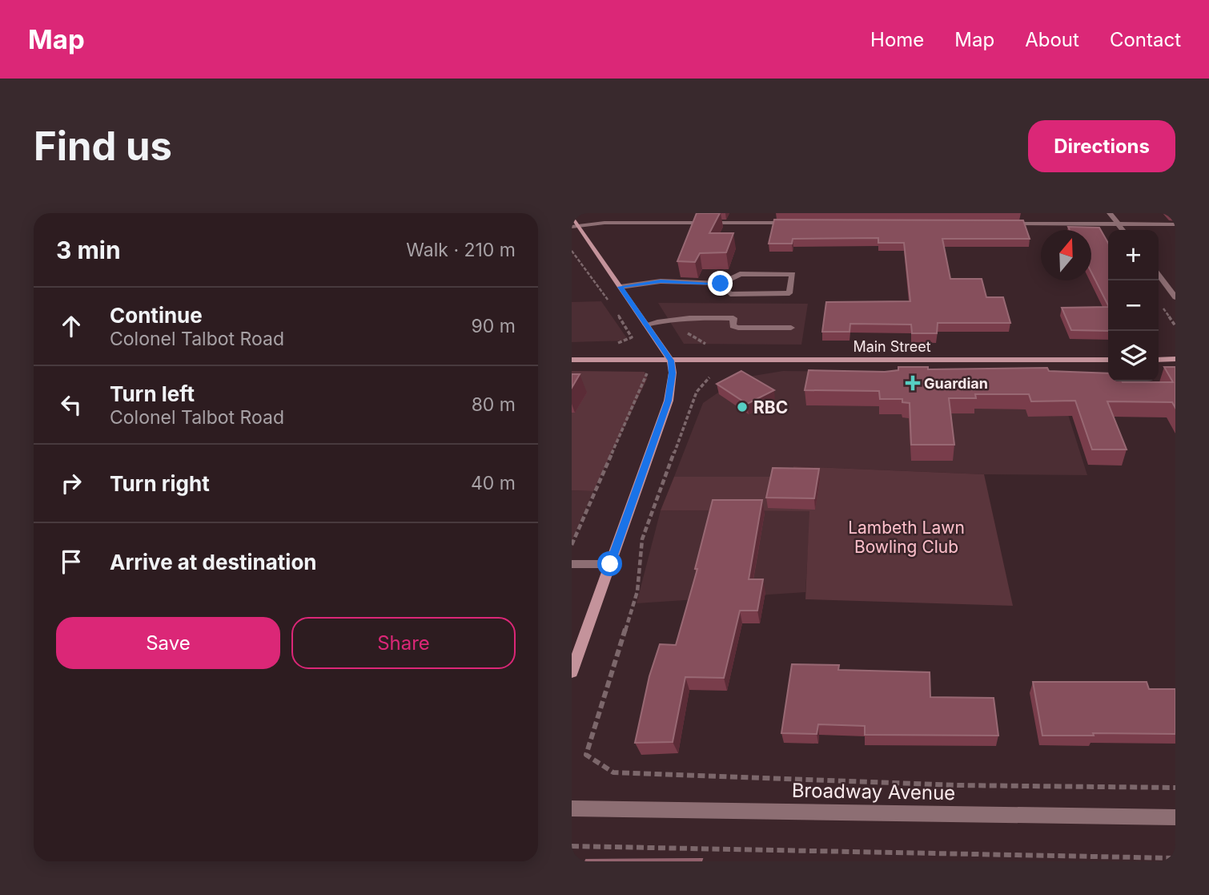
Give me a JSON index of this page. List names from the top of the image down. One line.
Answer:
{"streets":{"main road":["Main Street"],"street":["Broadway Avenue"]},"parks":["Lambeth Lawn Bowling Club"],"places":{"health":["Guardian"],"other":["RBC"]},"north":"top","page":{"header":"Map","nav":["Home","Map","About","Contact"],"buttons":["Directions",["Save","Share"]],"title":"Find us","heading":["3 min","Walk · 210 m"],"map_buttons":["+","−"],"list":[["Continue","Colonel Talbot Road","90 m"],["Turn left","Colonel Talbot Road","80 m"],["Turn right","40 m"],"Arrive at destination"]}}
